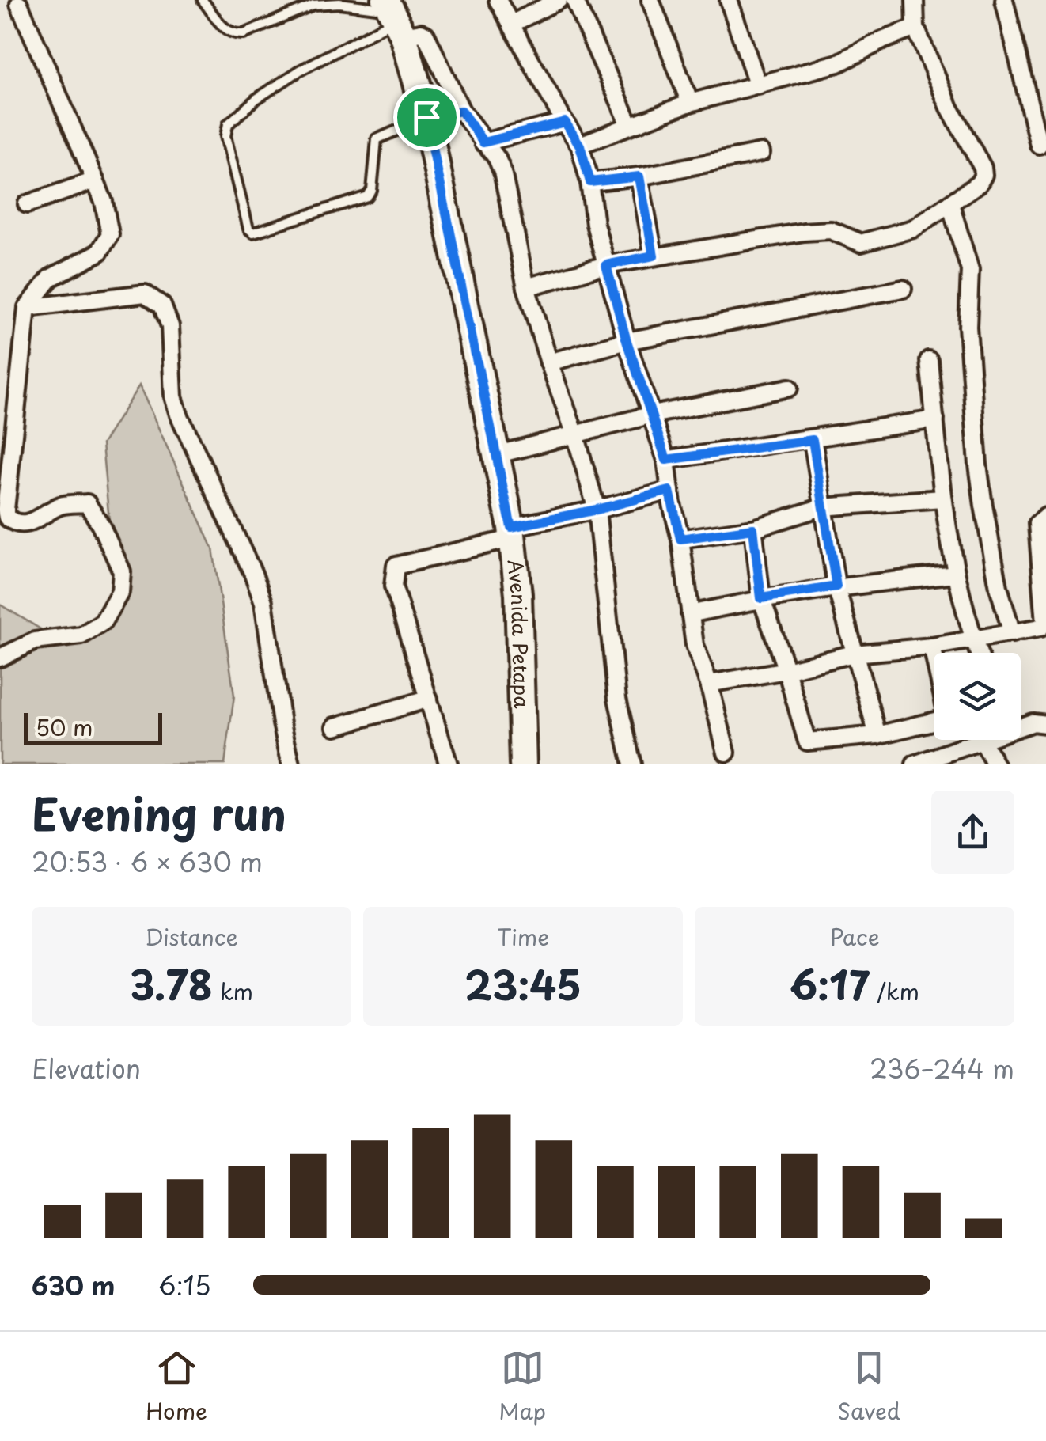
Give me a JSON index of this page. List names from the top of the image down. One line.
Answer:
{"streets":{"main road":["Avenida Petapa"]},"scale_bar":"50 m","page":{"scale":"50 m","heading":["Evening run","20:53 · 6 × 630 m"],"stats":[["Distance","3.78 km"],["Time","23:45"],["Pace","6:17 /km"]],"chart":["Elevation","236–244 m"],"list":[{"name":"630 m","note":"6:15"}],"tabs":["Home","Map","Saved"]}}
